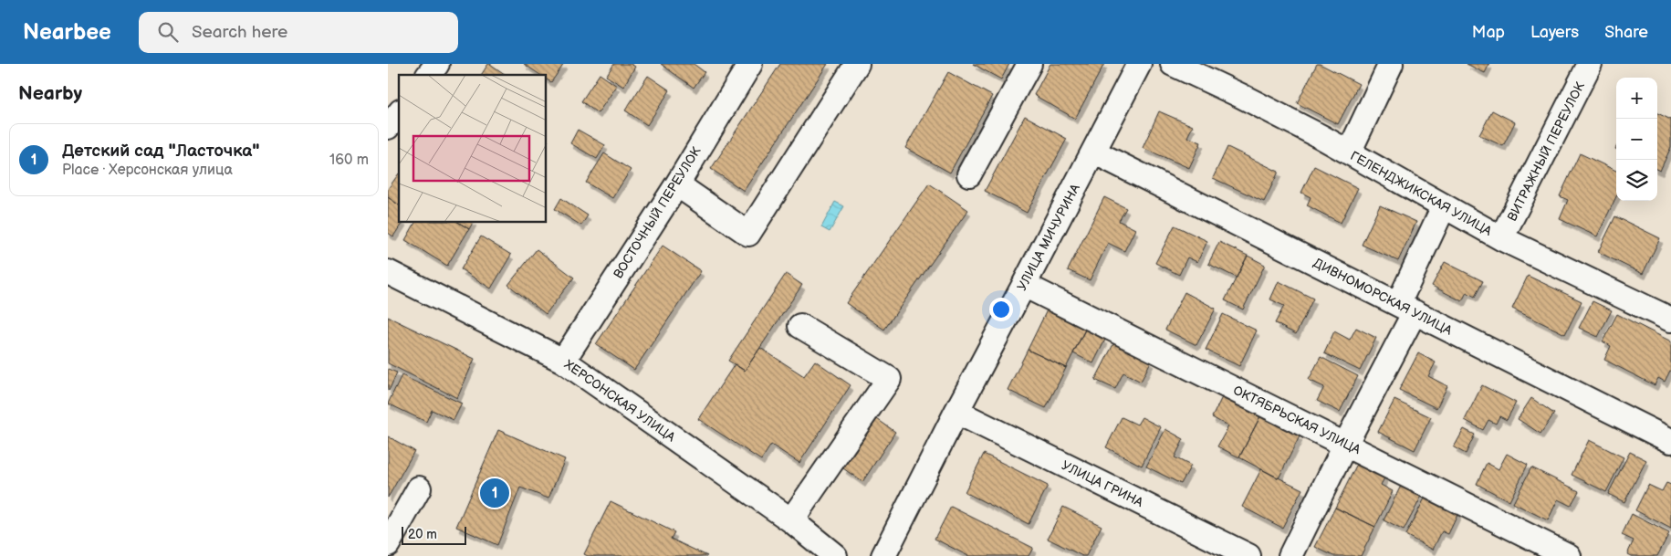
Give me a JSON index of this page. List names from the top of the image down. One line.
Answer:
{"streets":{"street":["ВИТРАЖНЫЙ ПЕРЕУЛОК","ГЕЛЕНДЖИКСКАЯ УЛИЦА","ВОСТОЧНЫЙ ПЕРЕУЛОК","УЛИЦА МИЧУРИНА","ДИВНОМОРСКАЯ УЛИЦА","ХЕРСОНСКАЯ УЛИЦА","ОКТЯБРЬСКАЯ УЛИЦА","УЛИЦА ГРИНА"]},"crossings":[["ВИТРАЖНЫЙ ПЕРЕУЛОК","ГЕЛЕНДЖИКСКАЯ УЛИЦА"],["ВОСТОЧНЫЙ ПЕРЕУЛОК","ХЕРСОНСКАЯ УЛИЦА"],["УЛИЦА МИЧУРИНА","ДИВНОМОРСКАЯ УЛИЦА"],["УЛИЦА МИЧУРИНА","ОКТЯБРЬСКАЯ УЛИЦА"],["УЛИЦА МИЧУРИНА","УЛИЦА ГРИНА"]],"scale_bar":"20 m","page":{"header":"Nearbee","search":"Search here","nav":["Map","Layers","Share"],"heading":"Nearby","map_buttons":["+","−"],"list":[{"mark":"1","name":"Детский сад \"Ласточка\"","note":"Place · Херсонская улица","value":"160 m"}],"pins":"1","scale":"20 m"}}
